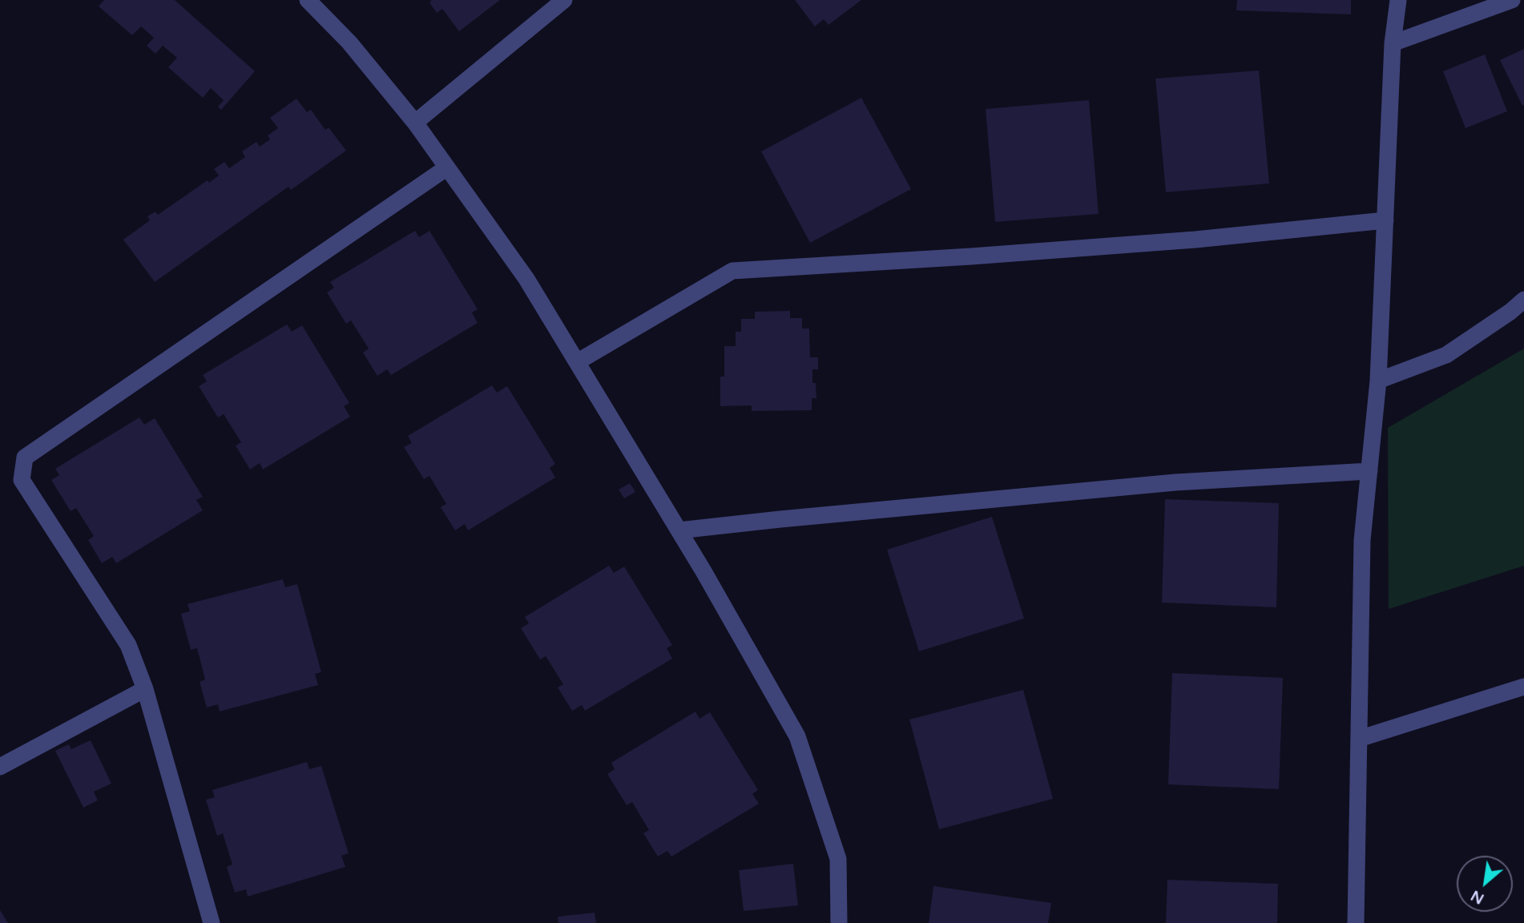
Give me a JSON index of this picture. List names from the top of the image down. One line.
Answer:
{"north":"bottom left"}
